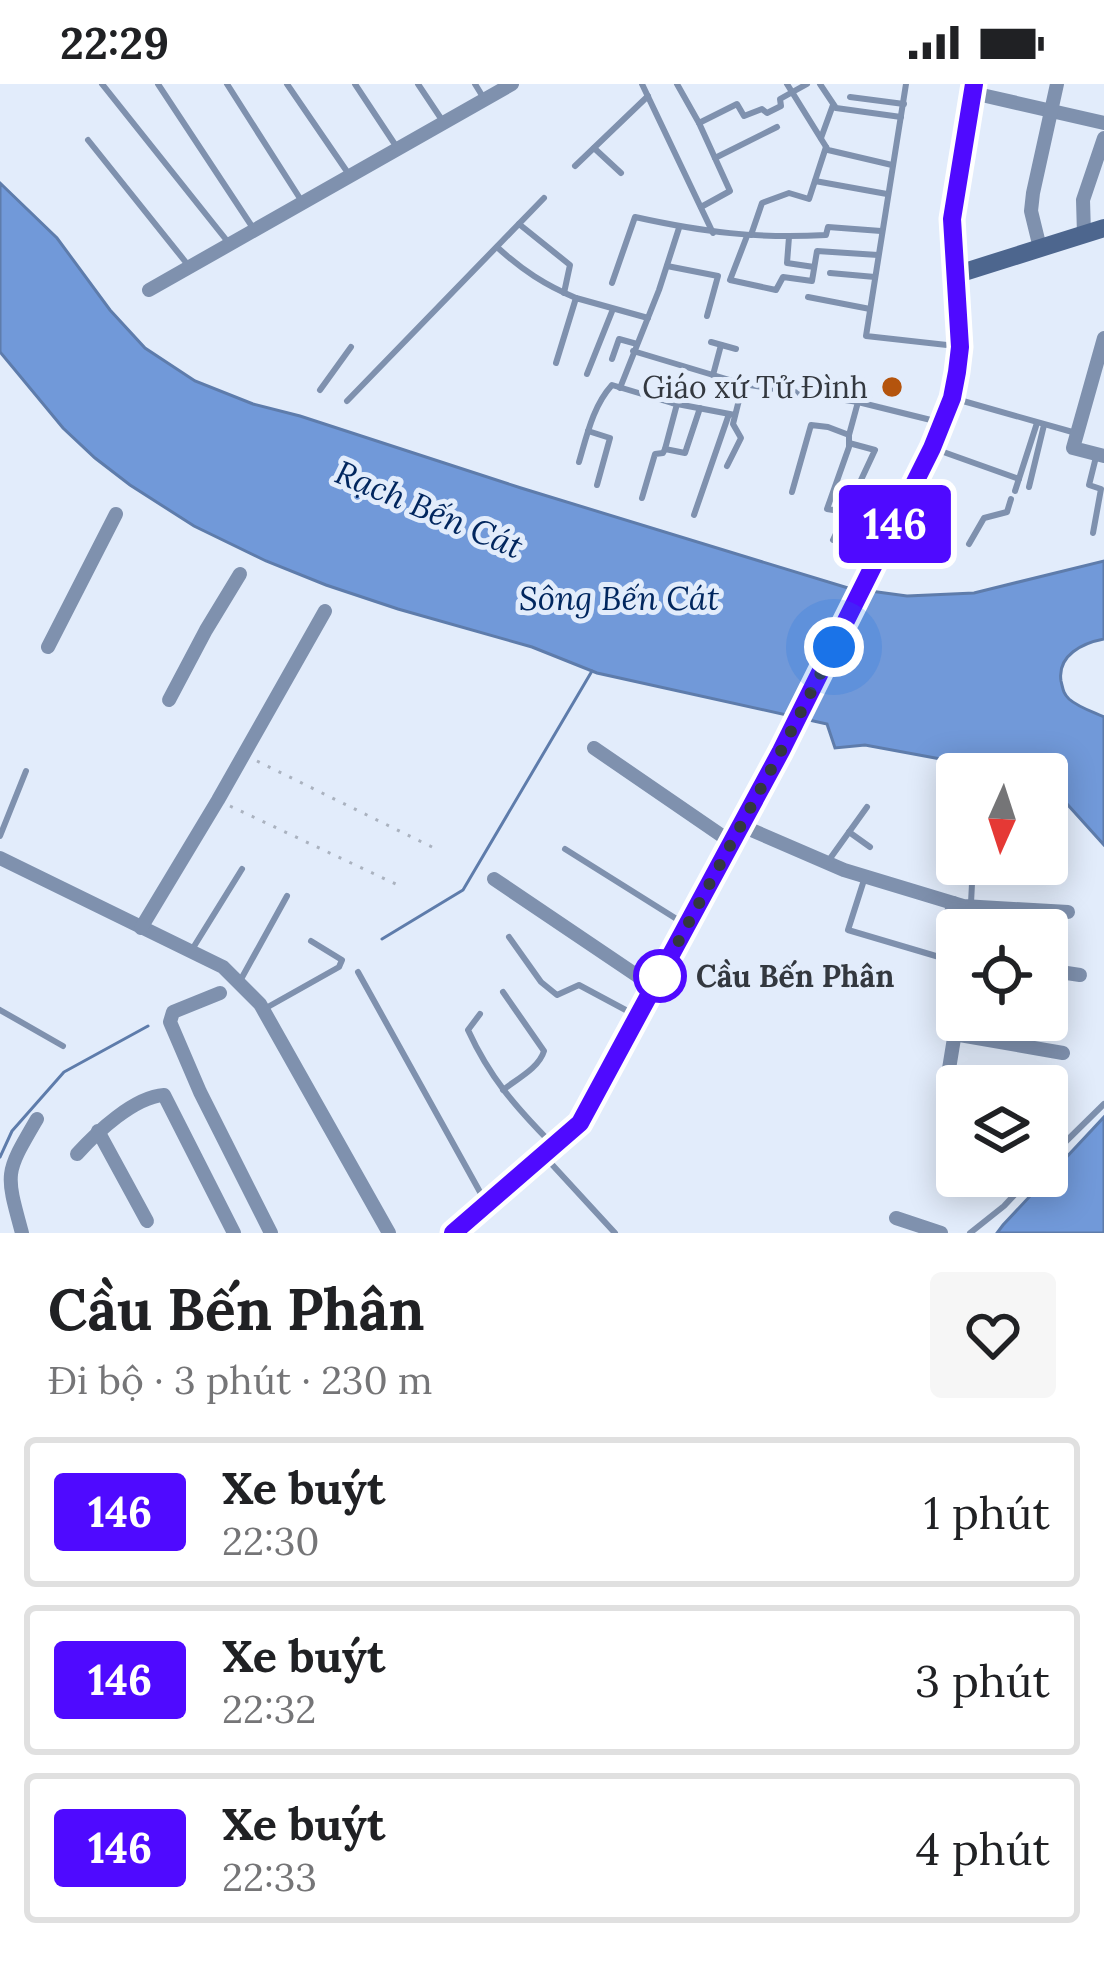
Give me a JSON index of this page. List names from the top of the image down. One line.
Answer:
{"water":["Rạch Bến Cát","Sông Bến Cát"],"places":["Giáo xứ Tử Đình","Cầu Bến Phân"],"lines":["bus line 146"],"north":"bottom","page":{"status":"22:29","on_map":"146","heading":["Cầu Bến Phân","Đi bộ · 3 phút · 230 m"],"list":[{"mark":"146","name":"Xe buýt","note":"22:30","value":"1 phút"},{"mark":"146","name":"Xe buýt","note":"22:32","value":"3 phút"},{"mark":"146","name":"Xe buýt","note":"22:33","value":"4 phút"}]}}
